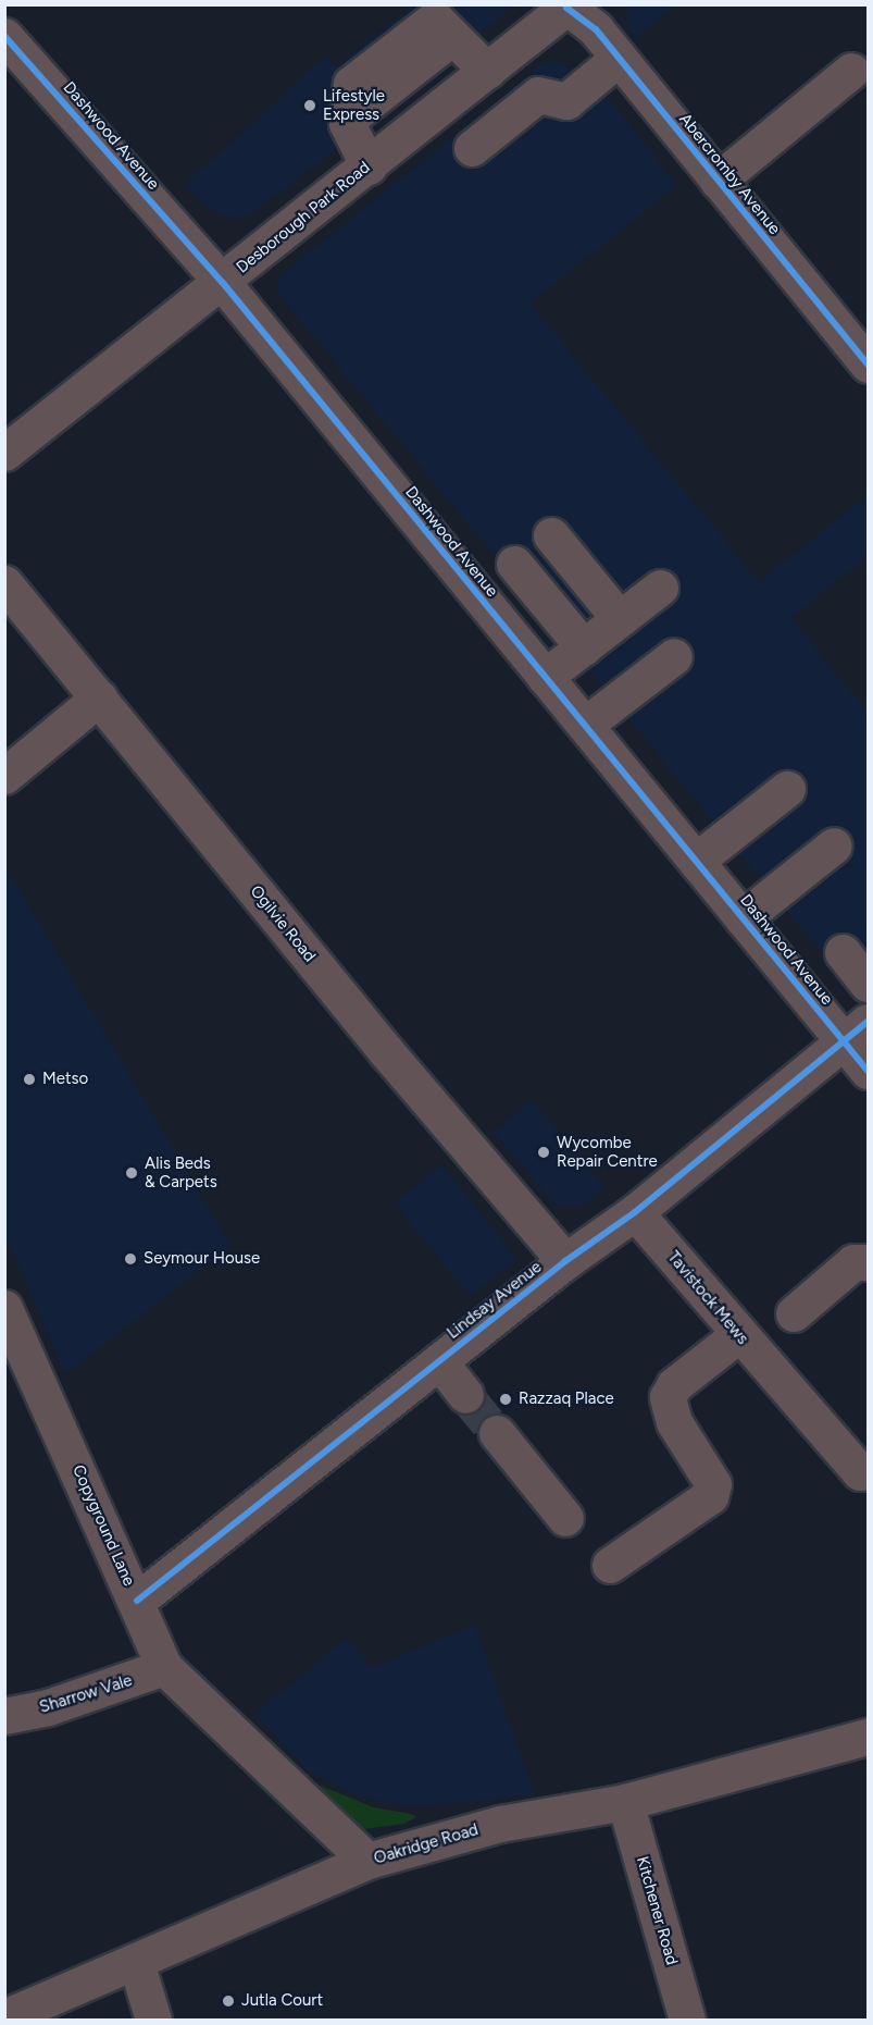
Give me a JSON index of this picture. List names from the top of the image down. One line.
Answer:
{"streets":{"street":["Dashwood Avenue","Abercromby Avenue","Desborough Park Road","Ogilvie Road","Tavistock Mews","Lindsay Avenue","Copyground Lane","Sharrow Vale","Oakridge Road","Kitchener Road"]},"crossings":[["Dashwood Avenue","Desborough Park Road"],["Dashwood Avenue","Lindsay Avenue"],["Abercromby Avenue","Desborough Park Road"],["Ogilvie Road","Lindsay Avenue"],["Tavistock Mews","Lindsay Avenue"],["Lindsay Avenue","Copyground Lane"],["Copyground Lane","Sharrow Vale"],["Copyground Lane","Oakridge Road"],["Oakridge Road","Kitchener Road"]],"places":["Lifestyle Express","Metso","Wycombe Repair Centre","Alis Beds & Carpets","Seymour House","Razzaq Place","Jutla Court"]}
